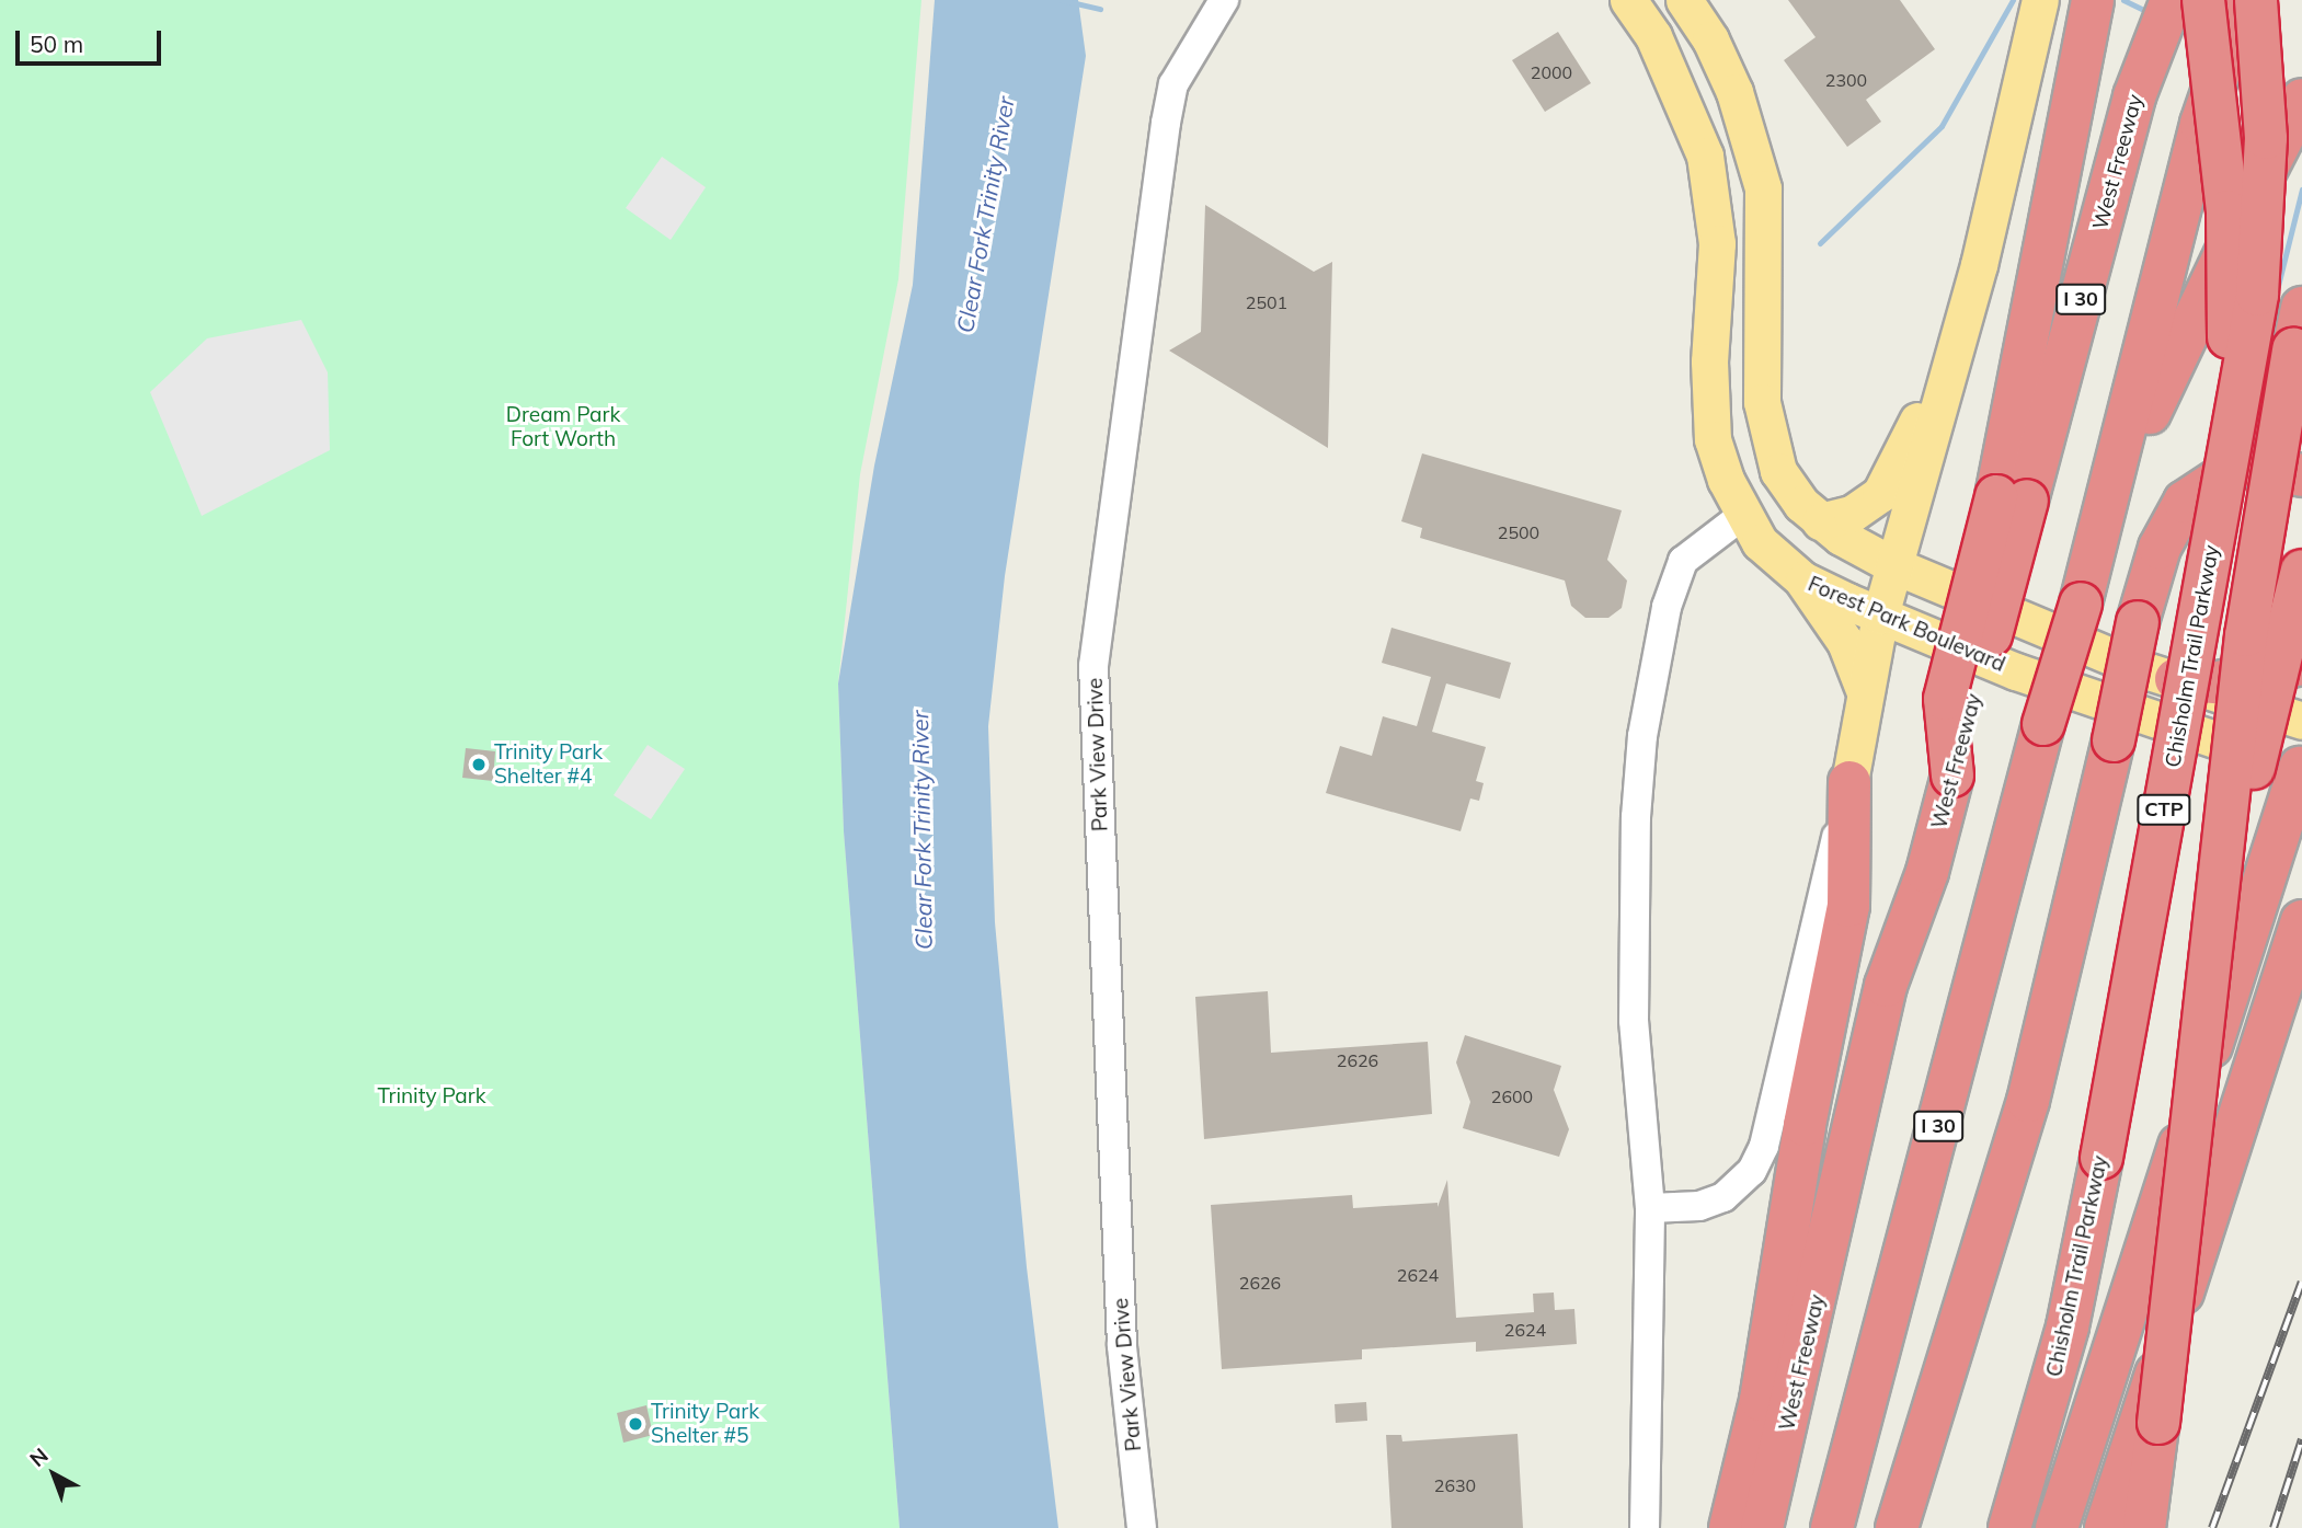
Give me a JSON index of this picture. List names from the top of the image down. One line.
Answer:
{"streets":{"highway":["West Freeway","I 30","Chisholm Trail Parkway","CTP"],"main road":["Forest Park Boulevard"],"street":["Park View Drive"]},"water":["Clear Fork Trinity River"],"parks":["Dream Park Fort Worth","Trinity Park"],"places":["Trinity Park Shelter #4","Trinity Park Shelter #5"],"house_numbers":["2000","2300","2501","2500","2626","2600","2624","2626","2624","2630"],"scale_bar":"50 m","north":"top left"}
